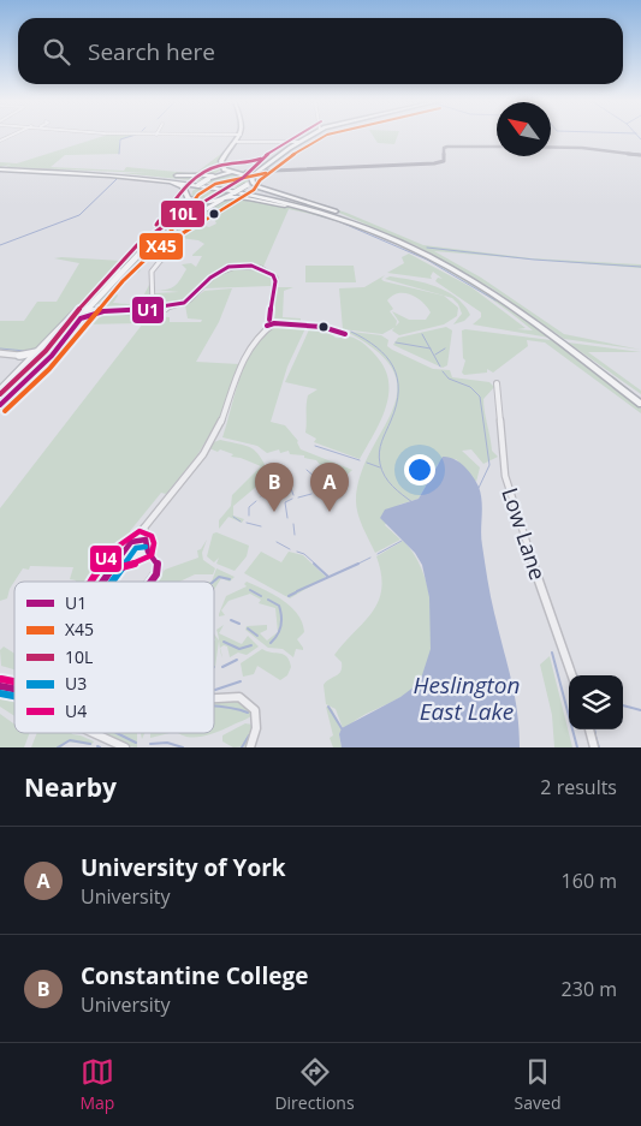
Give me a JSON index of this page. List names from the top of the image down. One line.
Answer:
{"streets":{"street":["Low Lane"]},"water":["Heslington East Lake"],"lines":["transit line X45","transit line 10L","transit line U1","transit line U4","transit line U3"],"legend":["U1","X45","10L","U3","U4"],"north":"top left","page":{"search":"Search here","pins":["A","B"],"heading":["Nearby","2 results"],"list":[{"mark":"A","name":"University of York","note":"University","value":"160 m"},{"mark":"B","name":"Constantine College","note":"University","value":"230 m"}],"nav":["Map","Directions","Saved"]}}
